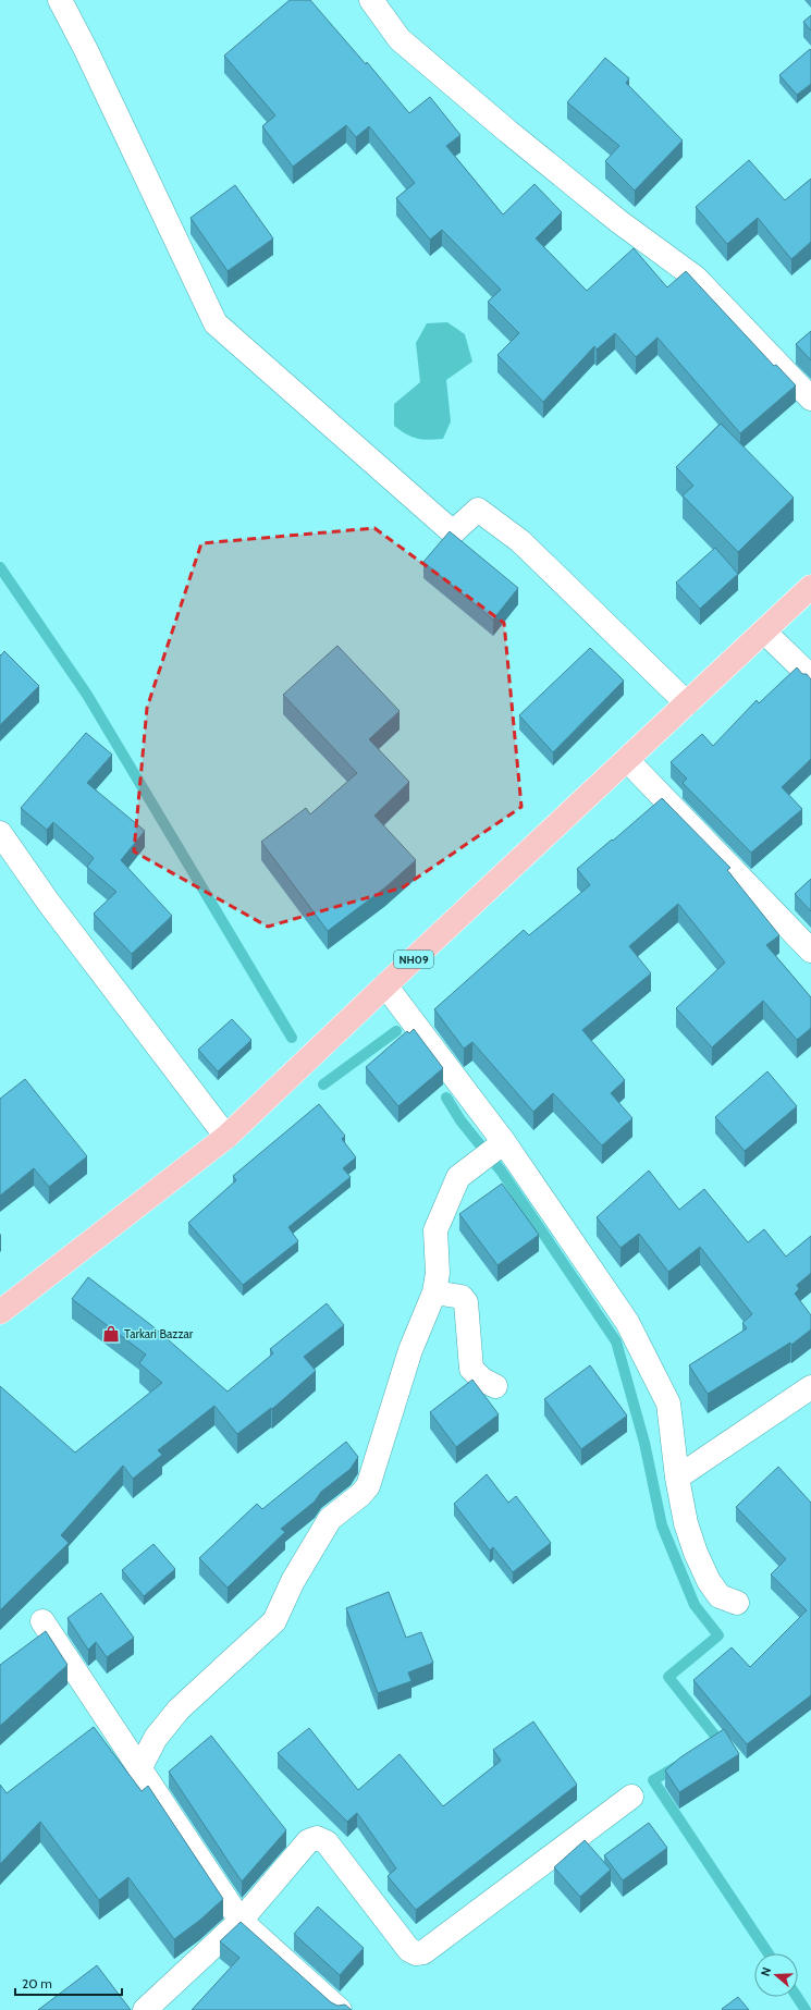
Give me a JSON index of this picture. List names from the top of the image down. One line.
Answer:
{"streets":{"main road":["NH09"]},"places":{"shop":["Tarkari Bazzar"]},"scale_bar":"20 m","north":"left"}
